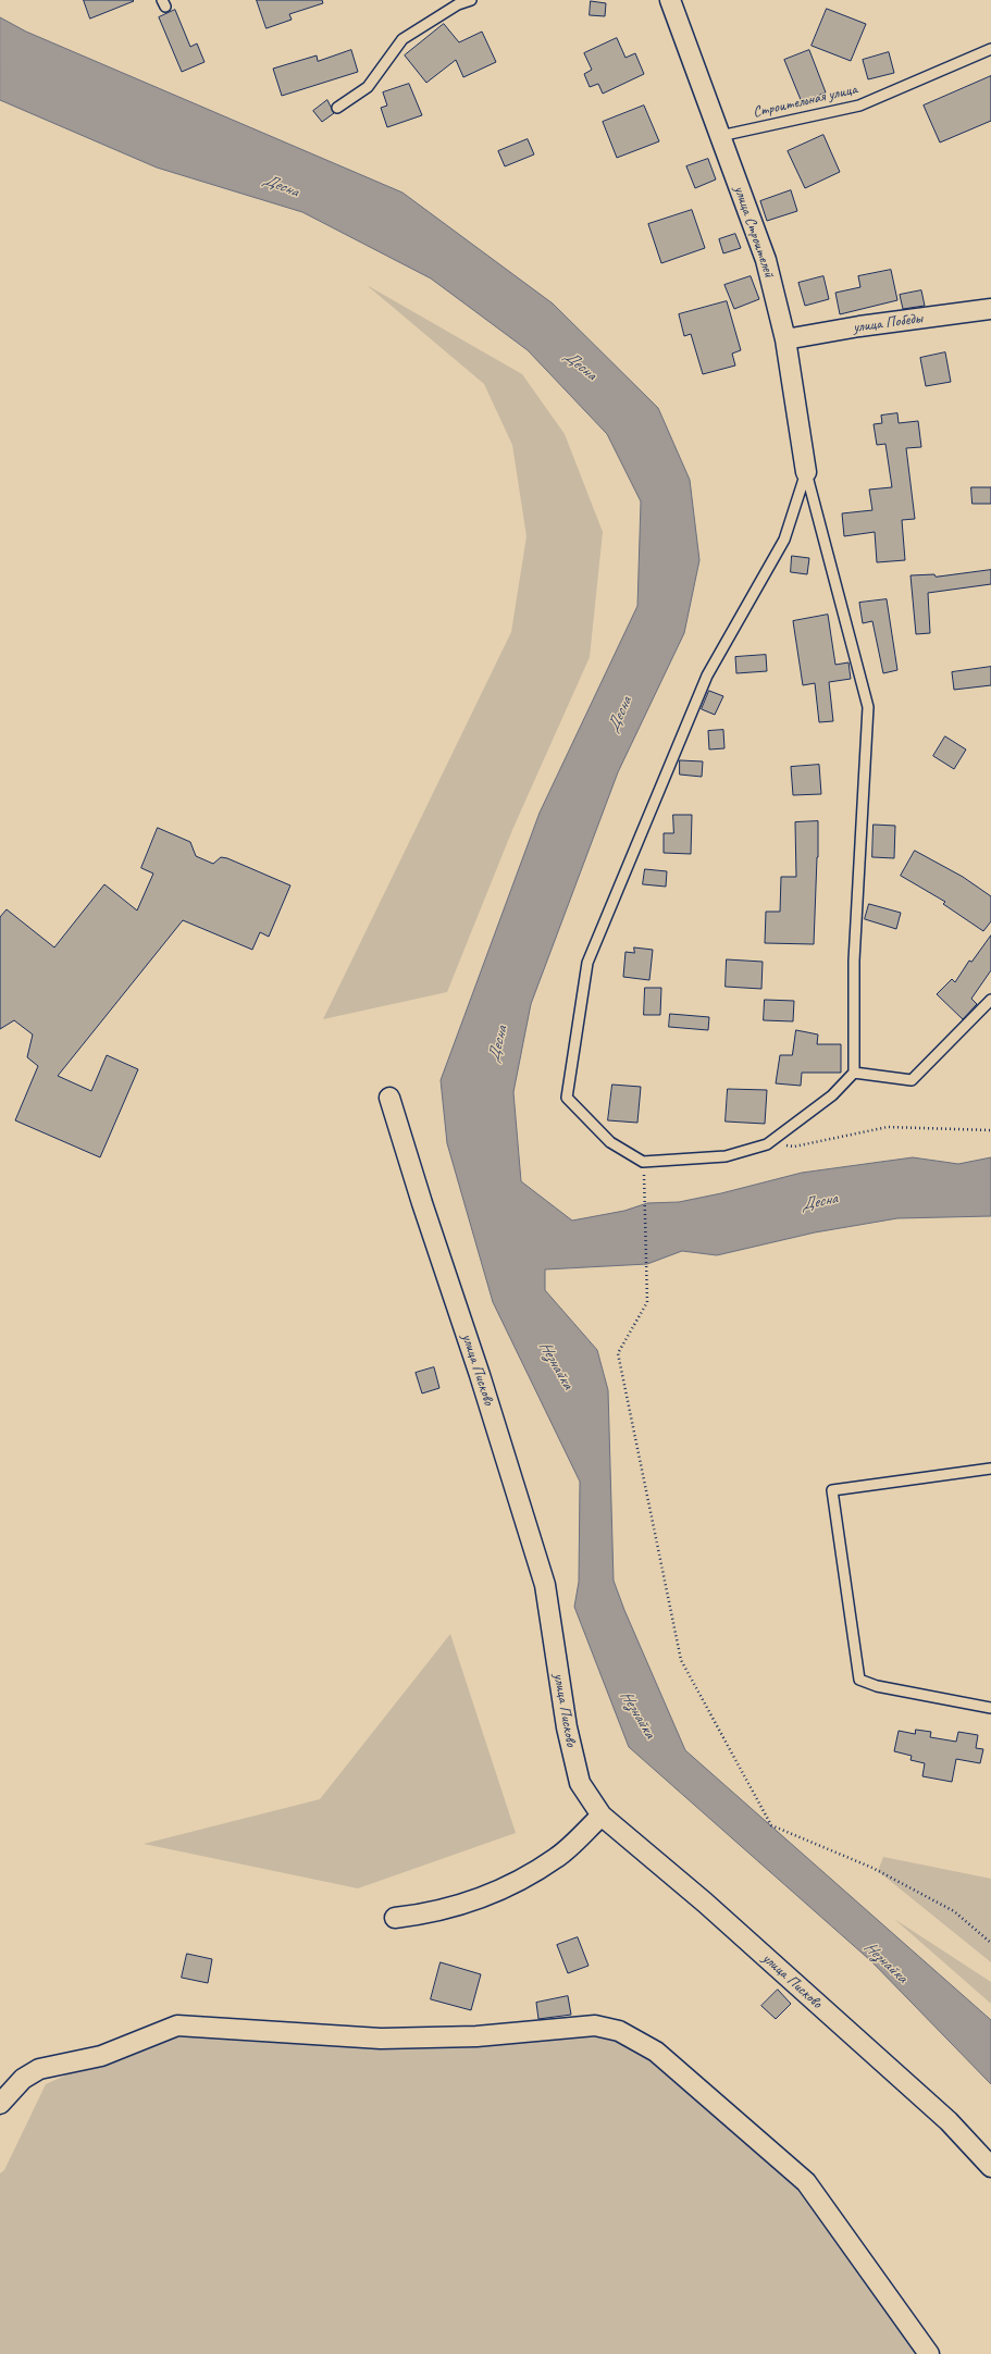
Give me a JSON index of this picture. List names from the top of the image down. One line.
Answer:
{"streets":{"street":["улица Строителей","улица Победы","улица Писково"],"lane":["Строительная улица"]},"crossings":[["Строительная улица","улица Строителей"],["улица Строителей","улица Победы"]],"water":["Десна","Незнайка"]}
